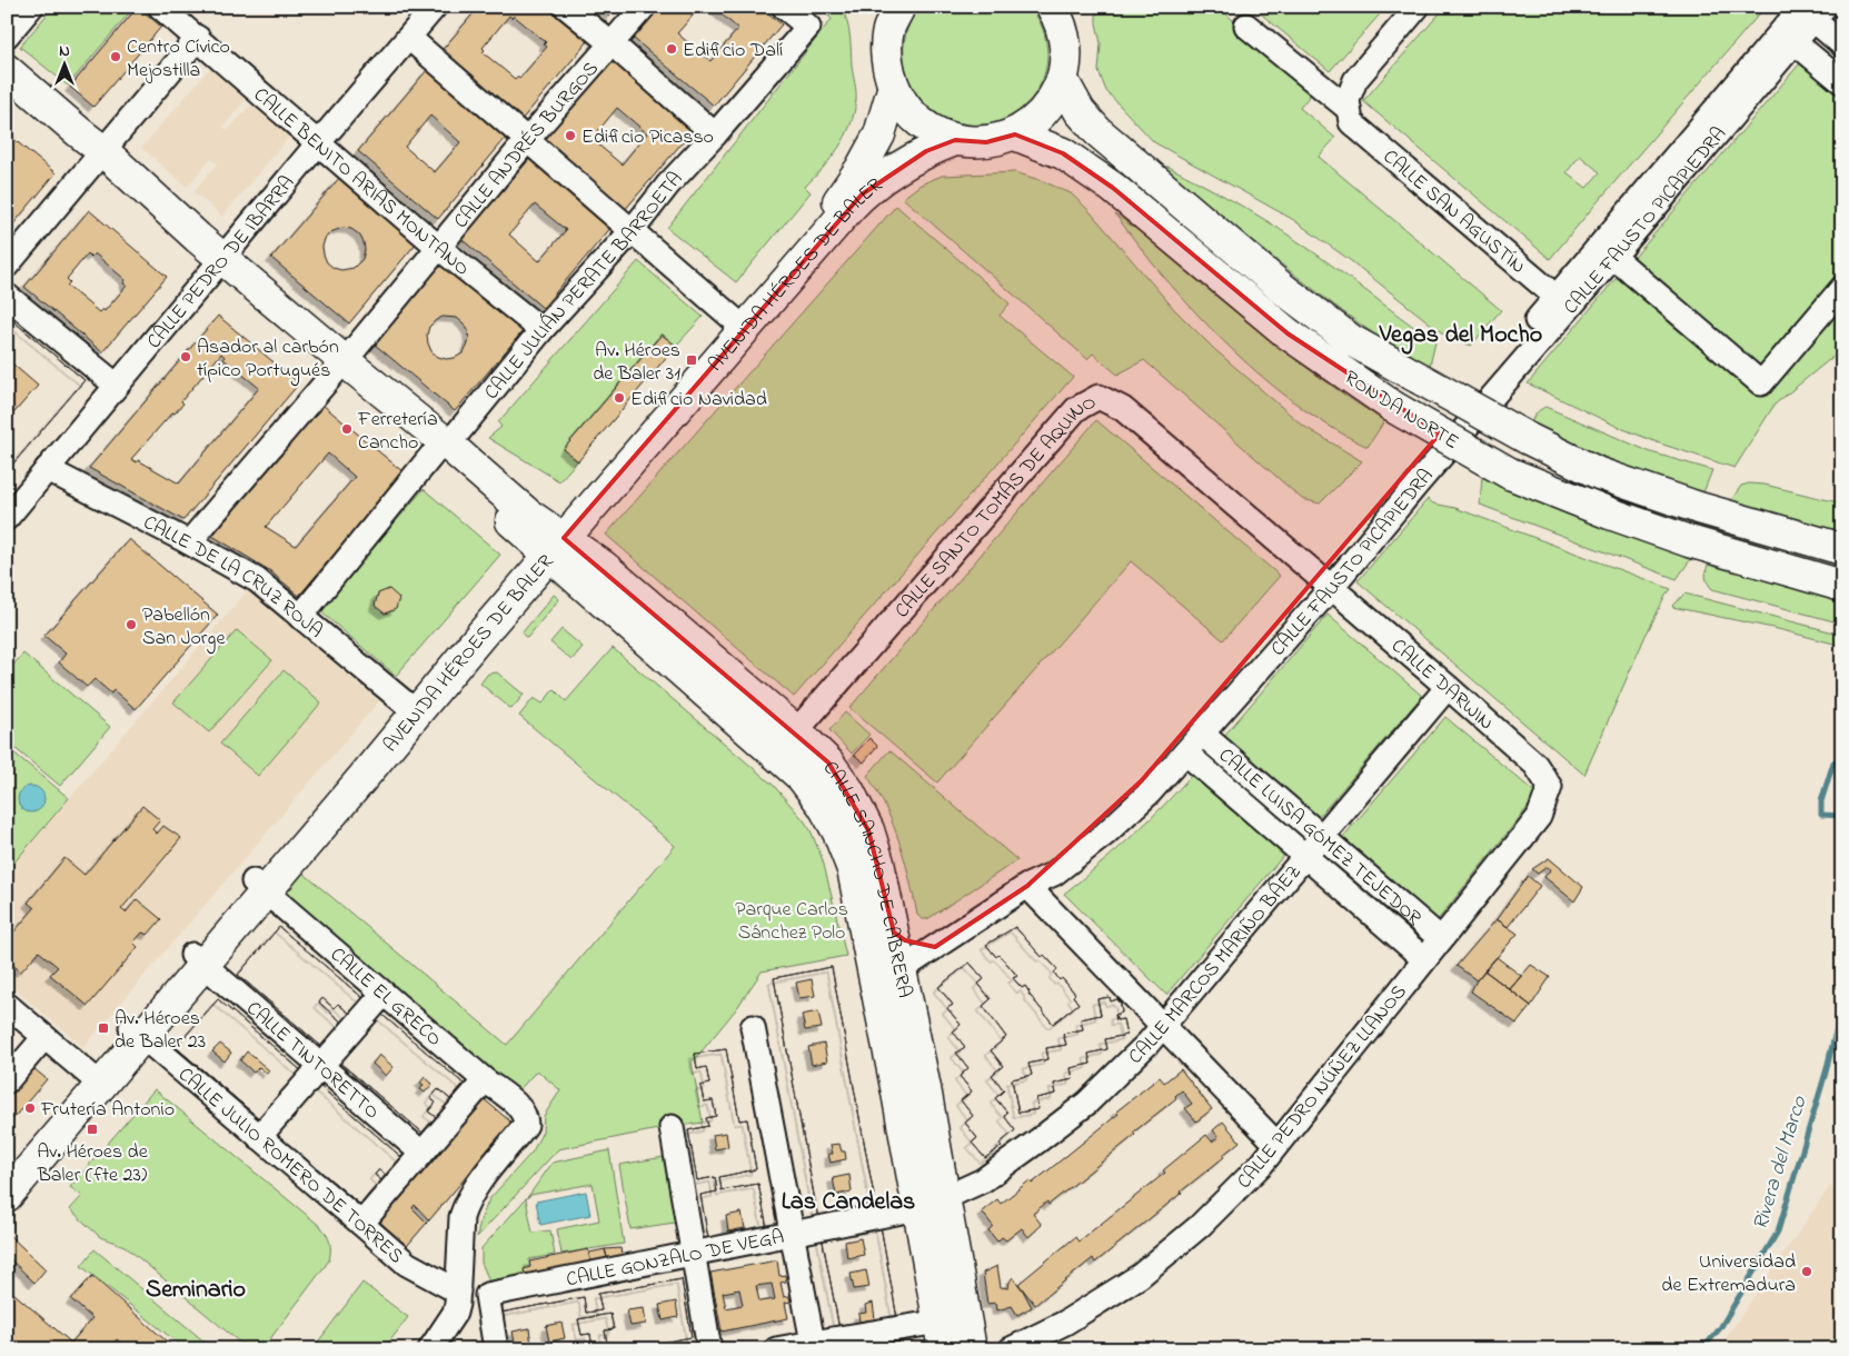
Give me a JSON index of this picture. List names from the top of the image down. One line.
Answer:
{"streets":{"main road":["AVENIDA HÉROES DE BALER","RONDA NORTE","CALLE SANCHO DE CABRERA"],"street":["CALLE ANDRÉS BURGOS","CALLE BENITO ARIAS MONTANO","CALLE SAN AGUSTÍN","CALLE FAUSTO PICAPIEDRA","CALLE PEDRO DE IBARRA","CALLE JULIÁN PERATE BARROETA","CALLE SANTO TOMÁS DE AQUINO","CALLE DE LA CRUZ ROJA","CALLE DARWIN","CALLE LUISA GÓMEZ TEJEDOR","CALLE MARCOS MARIÑO BÁEZ","CALLE EL GRECO","CALLE TINTORETTO","CALLE PEDRO NÚÑEZ LLANOS","CALLE JULIO ROMERO DE TORRES","CALLE GONZALO DE VEGA"]},"crossings":[["CALLE ANDRÉS BURGOS","CALLE BENITO ARIAS MONTANO"],["CALLE ANDRÉS BURGOS","CALLE DE LA CRUZ ROJA"],["CALLE BENITO ARIAS MONTANO","CALLE PEDRO DE IBARRA"],["CALLE BENITO ARIAS MONTANO","CALLE JULIÁN PERATE BARROETA"],["CALLE SAN AGUSTÍN","CALLE FAUSTO PICAPIEDRA"],["CALLE FAUSTO PICAPIEDRA","CALLE SANTO TOMÁS DE AQUINO"],["CALLE FAUSTO PICAPIEDRA","CALLE DARWIN"],["CALLE FAUSTO PICAPIEDRA","CALLE LUISA GÓMEZ TEJEDOR"],["CALLE FAUSTO PICAPIEDRA","CALLE SANCHO DE CABRERA"],["CALLE PEDRO DE IBARRA","CALLE DE LA CRUZ ROJA"],["AVENIDA HÉROES DE BALER","CALLE DE LA CRUZ ROJA"],["AVENIDA HÉROES DE BALER","CALLE SANCHO DE CABRERA"],["AVENIDA HÉROES DE BALER","CALLE EL GRECO"],["AVENIDA HÉROES DE BALER","CALLE TINTORETTO"],["AVENIDA HÉROES DE BALER","CALLE JULIO ROMERO DE TORRES"],["CALLE JULIÁN PERATE BARROETA","CALLE DE LA CRUZ ROJA"],["CALLE SANTO TOMÁS DE AQUINO","CALLE DARWIN"],["CALLE SANTO TOMÁS DE AQUINO","CALLE SANCHO DE CABRERA"],["CALLE DARWIN","CALLE MARCOS MARIÑO BÁEZ"],["CALLE DARWIN","CALLE PEDRO NÚÑEZ LLANOS"],["CALLE LUISA GÓMEZ TEJEDOR","CALLE MARCOS MARIÑO BÁEZ"],["CALLE LUISA GÓMEZ TEJEDOR","CALLE PEDRO NÚÑEZ LLANOS"],["CALLE SANCHO DE CABRERA","CALLE MARCOS MARIÑO BÁEZ"],["CALLE SANCHO DE CABRERA","CALLE GONZALO DE VEGA"],["CALLE MARCOS MARIÑO BÁEZ","CALLE GONZALO DE VEGA"],["CALLE EL GRECO","CALLE JULIO ROMERO DE TORRES"]],"districts":["Vegas del Mocho","Las Candelas","Seminario"],"water":["Rivera del Marco"],"parks":["Parque Carlos Sánchez Polo"],"places":{"other":["Edificio Dalí","Centro Cívico Mejostilla","Edificio Picasso","Asador al carbón típico Portugués","Edificio Navidad","Ferretería Cancho","Pabellón San Jorge","Frutería Antonio","Universidad de Extremadura"],"transit":["Av. Héroes de Baler 31","Av. Héroes de Baler 23","Av. Héroes de Baler (fte 23)"]},"north":"top"}
